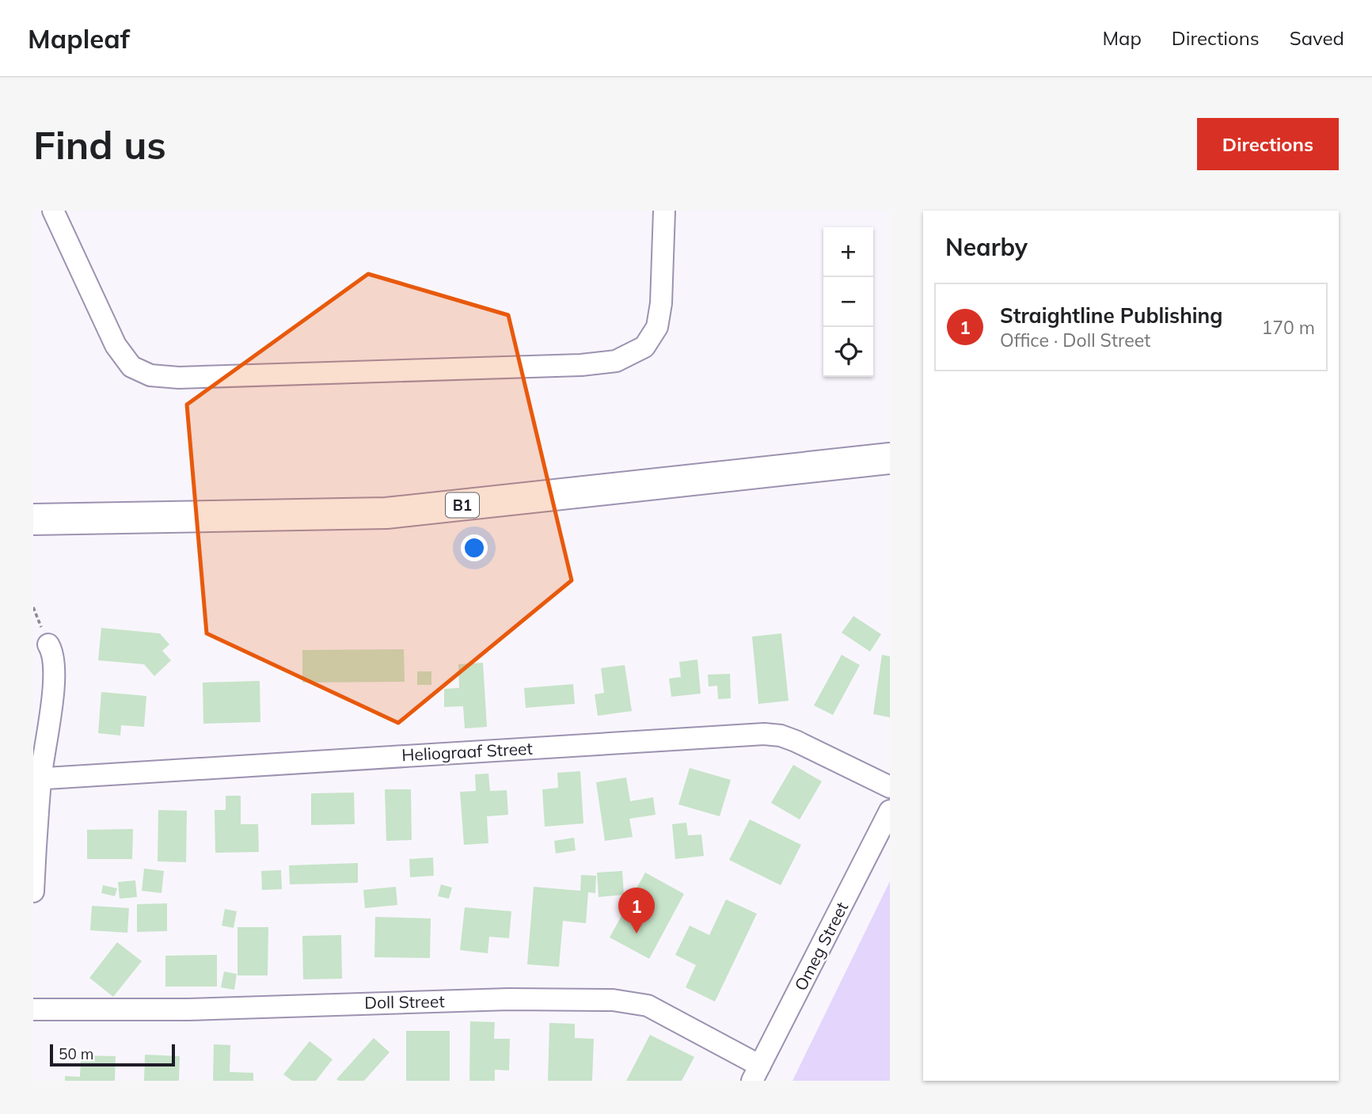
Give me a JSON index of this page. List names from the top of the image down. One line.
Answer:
{"streets":{"highway":["B1"],"street":["Heliograaf Street","Omeg Street","Doll Street"]},"crossings":[["Omeg Street","Doll Street"]],"scale_bar":"50 m","page":{"header":"Mapleaf","nav":["Map","Directions","Saved"],"buttons":"Directions","title":"Find us","heading":"Nearby","map_buttons":["+","−"],"list":[{"mark":"1","name":"Straightline Publishing","note":"Office · Doll Street","value":"170 m"}],"pins":"1","scale":"50 m"}}
